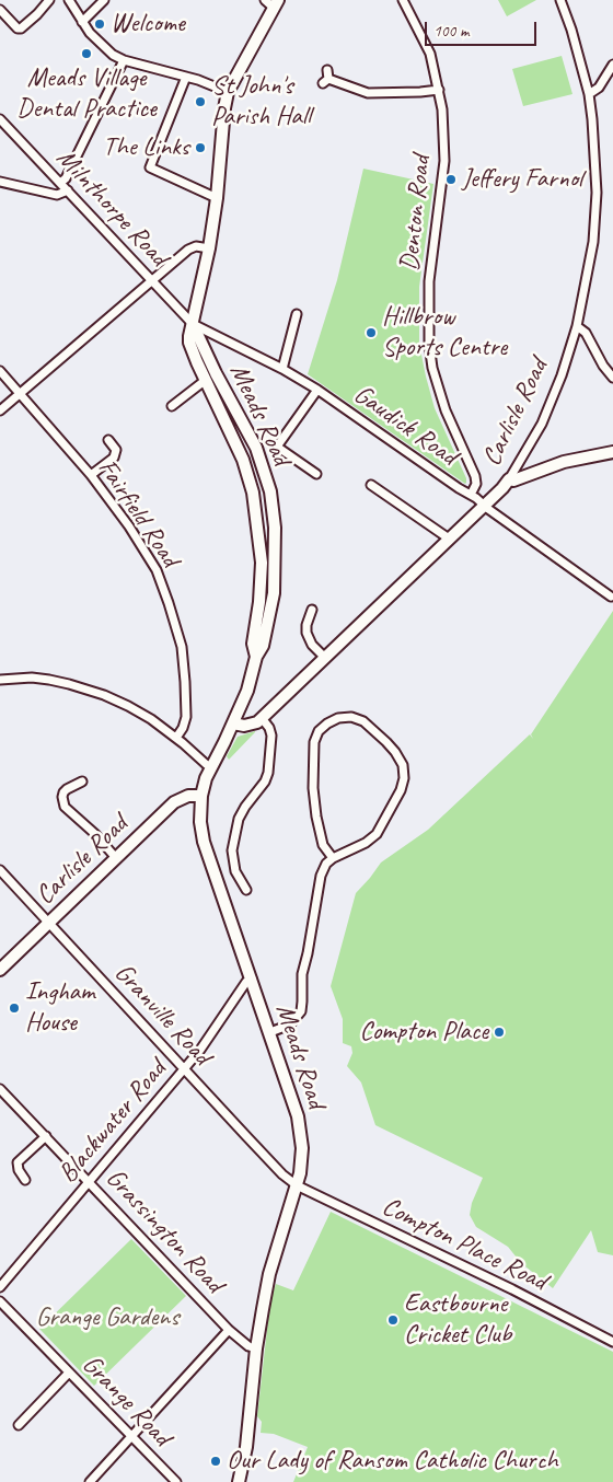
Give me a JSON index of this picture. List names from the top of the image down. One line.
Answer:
{"streets":{"street":["Milnthorpe Road","Denton Road","Carlisle Road","Meads Road","Gaudick Road","Fairfield Road","Granville Road","Blackwater Road","Grassington Road","Compton Place Road","Grange Road"]},"crossings":[["Milnthorpe Road","Meads Road"],["Milnthorpe Road","Gaudick Road"],["Denton Road","Gaudick Road"],["Carlisle Road","Meads Road"],["Carlisle Road","Gaudick Road"],["Carlisle Road","Granville Road"],["Meads Road","Gaudick Road"],["Meads Road","Granville Road"],["Meads Road","Blackwater Road"],["Meads Road","Grassington Road"],["Meads Road","Compton Place Road"],["Granville Road","Blackwater Road"],["Granville Road","Compton Place Road"],["Blackwater Road","Grassington Road"]],"parks":["Grange Gardens"],"places":["Welcome","Meads Village Dental Practice","St John's Parish Hall","The Links","Jeffery Farnol","Hillbrow Sports Centre","Ingham House","Compton Place","Eastbourne Cricket Club","Our Lady of Ransom Catholic Church"],"scale_bar":"100 m"}
